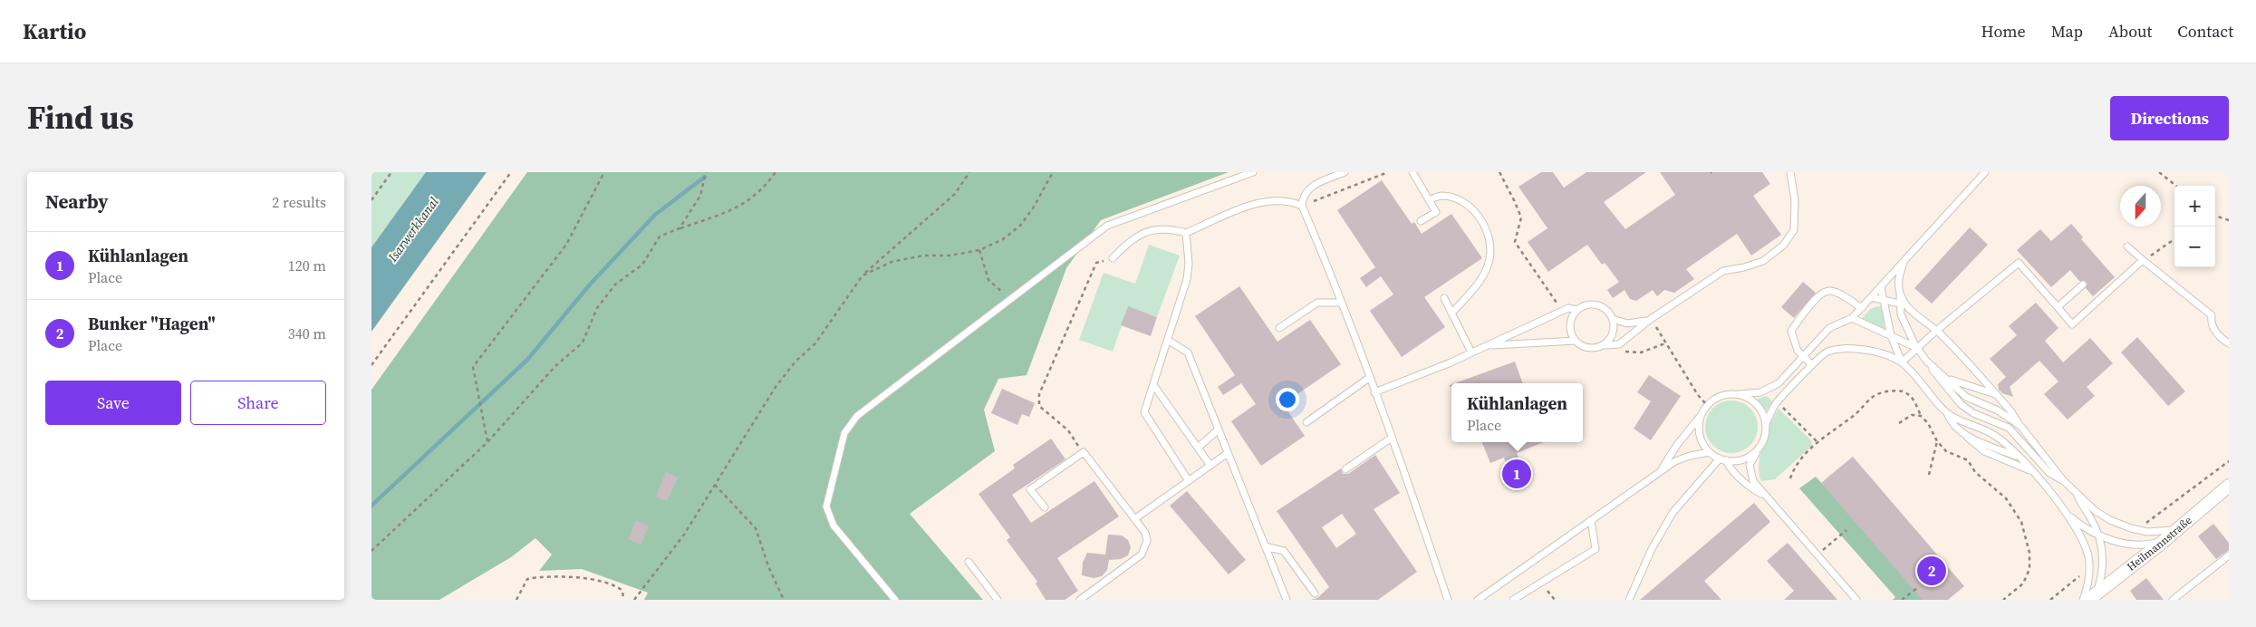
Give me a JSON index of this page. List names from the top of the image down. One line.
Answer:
{"streets":{"street":["Heilmannstraße"]},"water":["Isarwerkkanal"],"north":"bottom","page":{"header":"Kartio","nav":["Home","Map","About","Contact"],"title":"Find us","buttons":["Directions",["Save","Share"]],"heading":["Nearby","2 results"],"map_buttons":["+","−"],"list":[{"mark":"1","name":"Kühlanlagen","note":"Place","value":"120 m"},{"mark":"2","name":"Bunker \"Hagen\"","note":"Place","value":"340 m"}],"popup":["Kühlanlagen","Place"],"pins":["1","2"]}}
